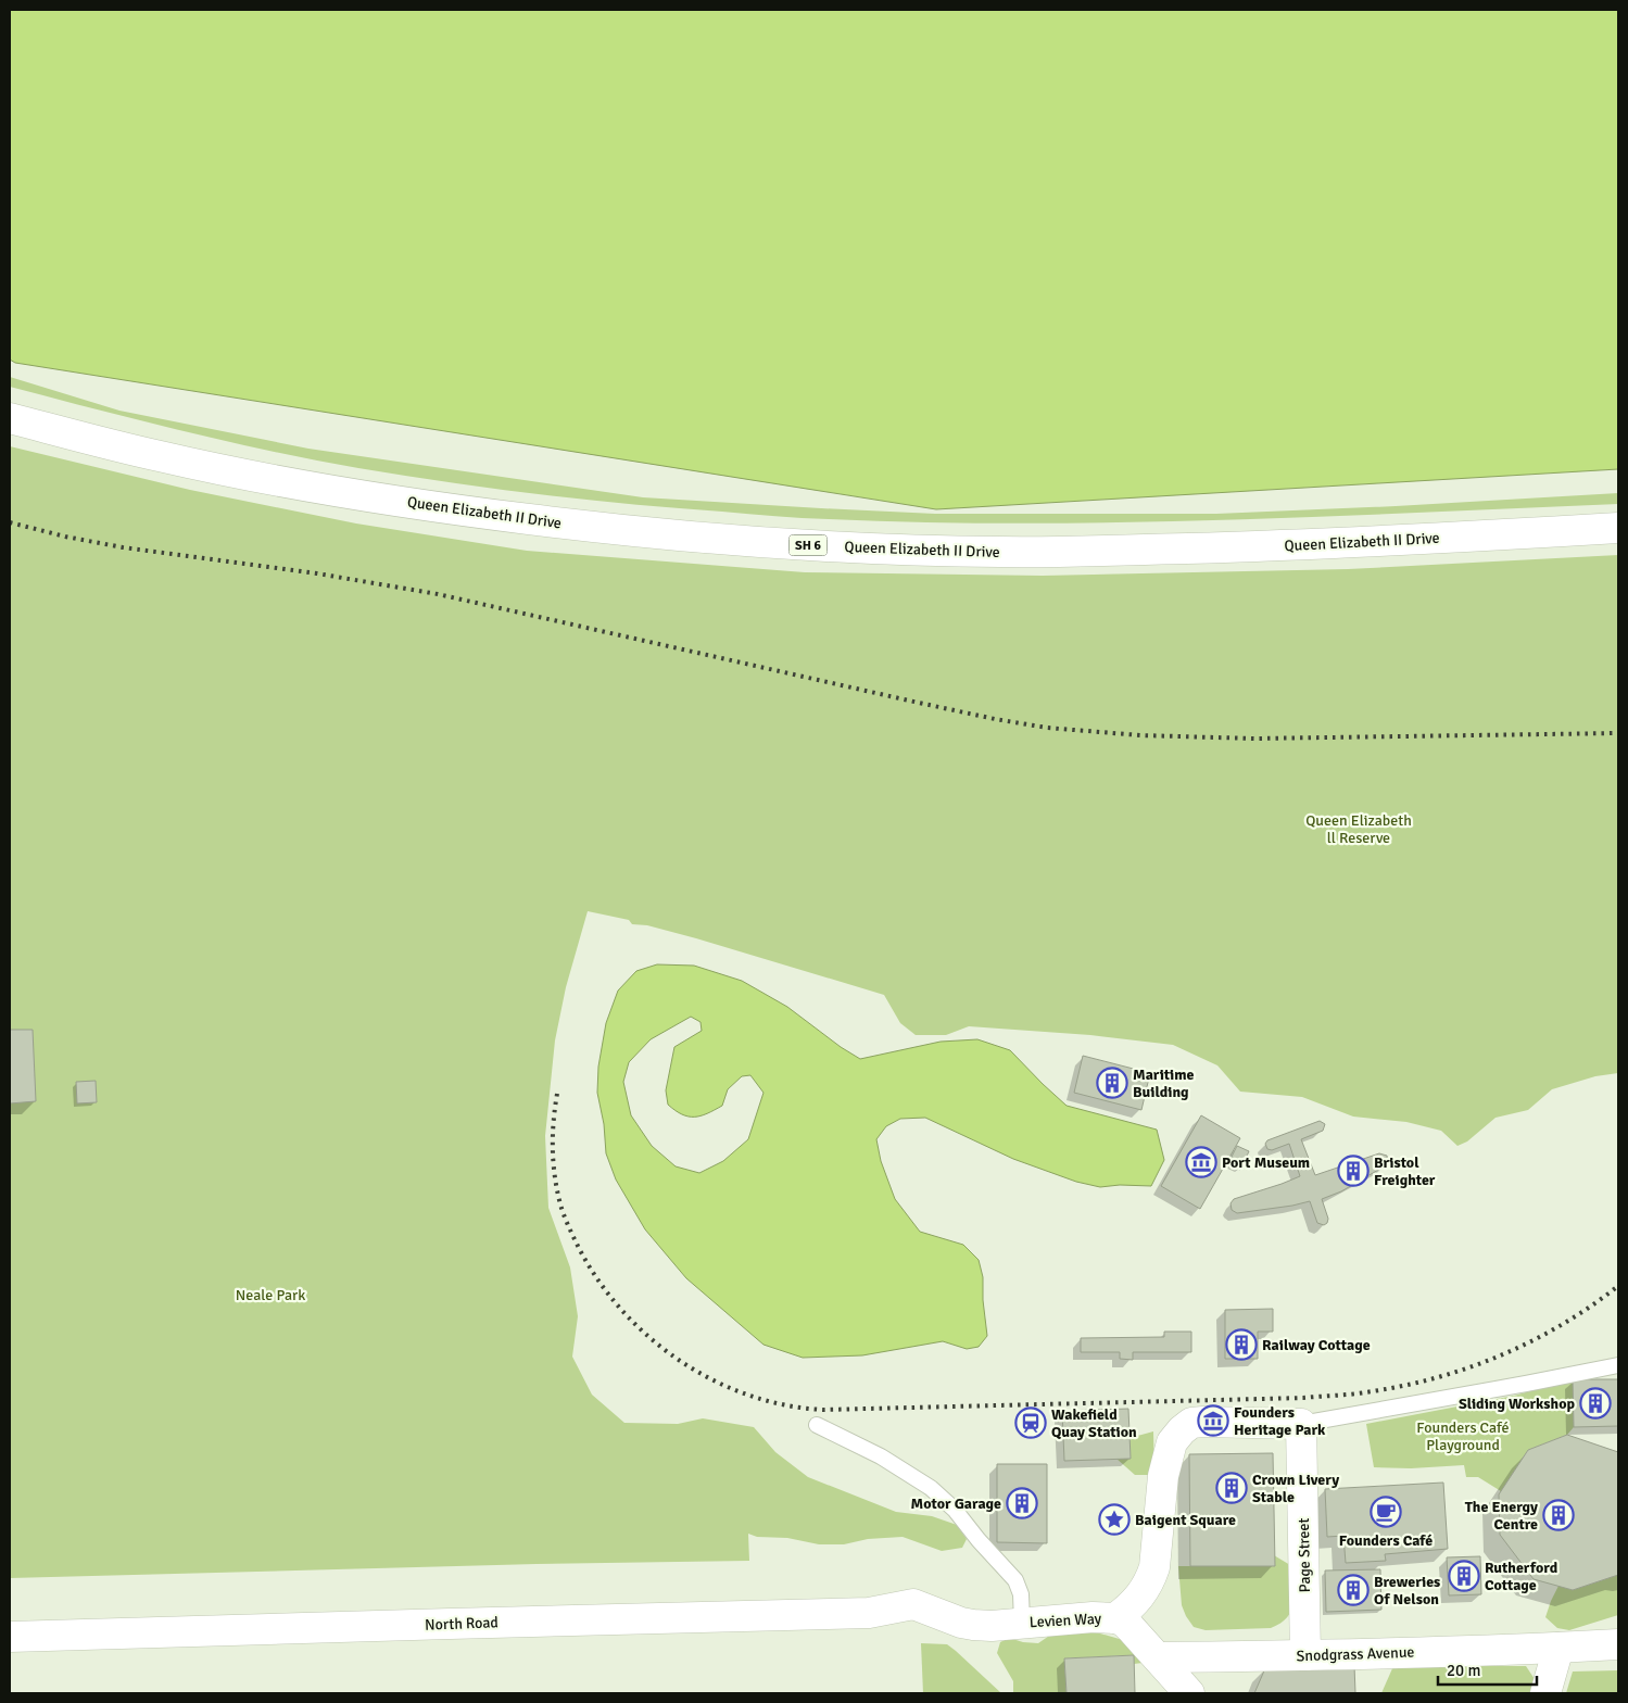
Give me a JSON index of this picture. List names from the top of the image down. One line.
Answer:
{"streets":{"main road":["Queen Elizabeth II Drive","SH 6","Page Street","Levien Way","North Road","Snodgrass Avenue"]},"crossings":[["Page Street","Snodgrass Avenue"],["Levien Way","North Road"],["Levien Way","Snodgrass Avenue"]],"parks":["Queen Elizabeth ll Reserve","Neale Park","Founders Café Playground"],"places":{"building":["Maritime Building","Bristol Freighter","Railway Cottage","Sliding Workshop","Crown Livery Stable","Motor Garage","The Energy Centre","Rutherford Cottage","Breweries Of Nelson"],"museum":["Port Museum","Founders Heritage Park"],"station":["Wakefield Quay Station"],"cafe":["Founders Café"],"place":["Baigent Square"]},"scale_bar":"20 m"}
